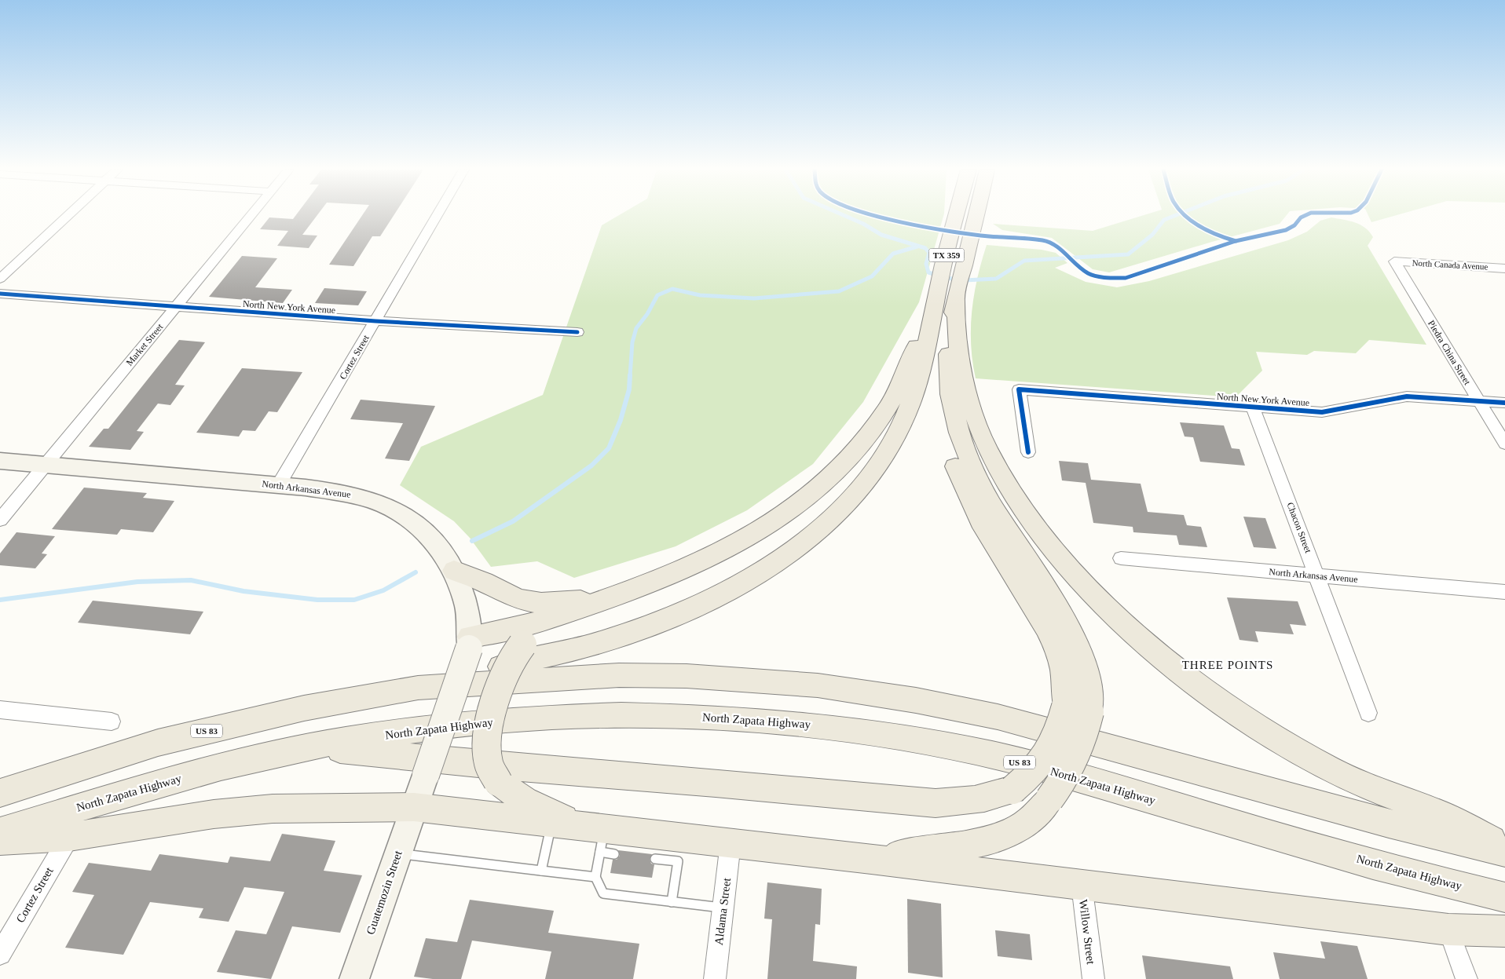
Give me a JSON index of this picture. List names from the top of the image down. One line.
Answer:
{"streets":{"main road":["TX 359","North Arkansas Avenue","North Zapata Highway","US 83","Guatemozin Street"],"street":["North Canada Avenue","North New York Avenue","Market Street","Piedra China Street","Cortez Street","Chacon Street","Aldama Street","Willow Street"]},"crossings":[["North Canada Avenue","Piedra China Street"],["North New York Avenue","Market Street"],["North New York Avenue","Piedra China Street"],["North New York Avenue","Cortez Street"],["North New York Avenue","Chacon Street"],["Market Street","North Arkansas Avenue"],["Cortez Street","North Arkansas Avenue"],["North Arkansas Avenue","Chacon Street"],["North Arkansas Avenue","Guatemozin Street"]],"districts":["THREE POINTS"]}
